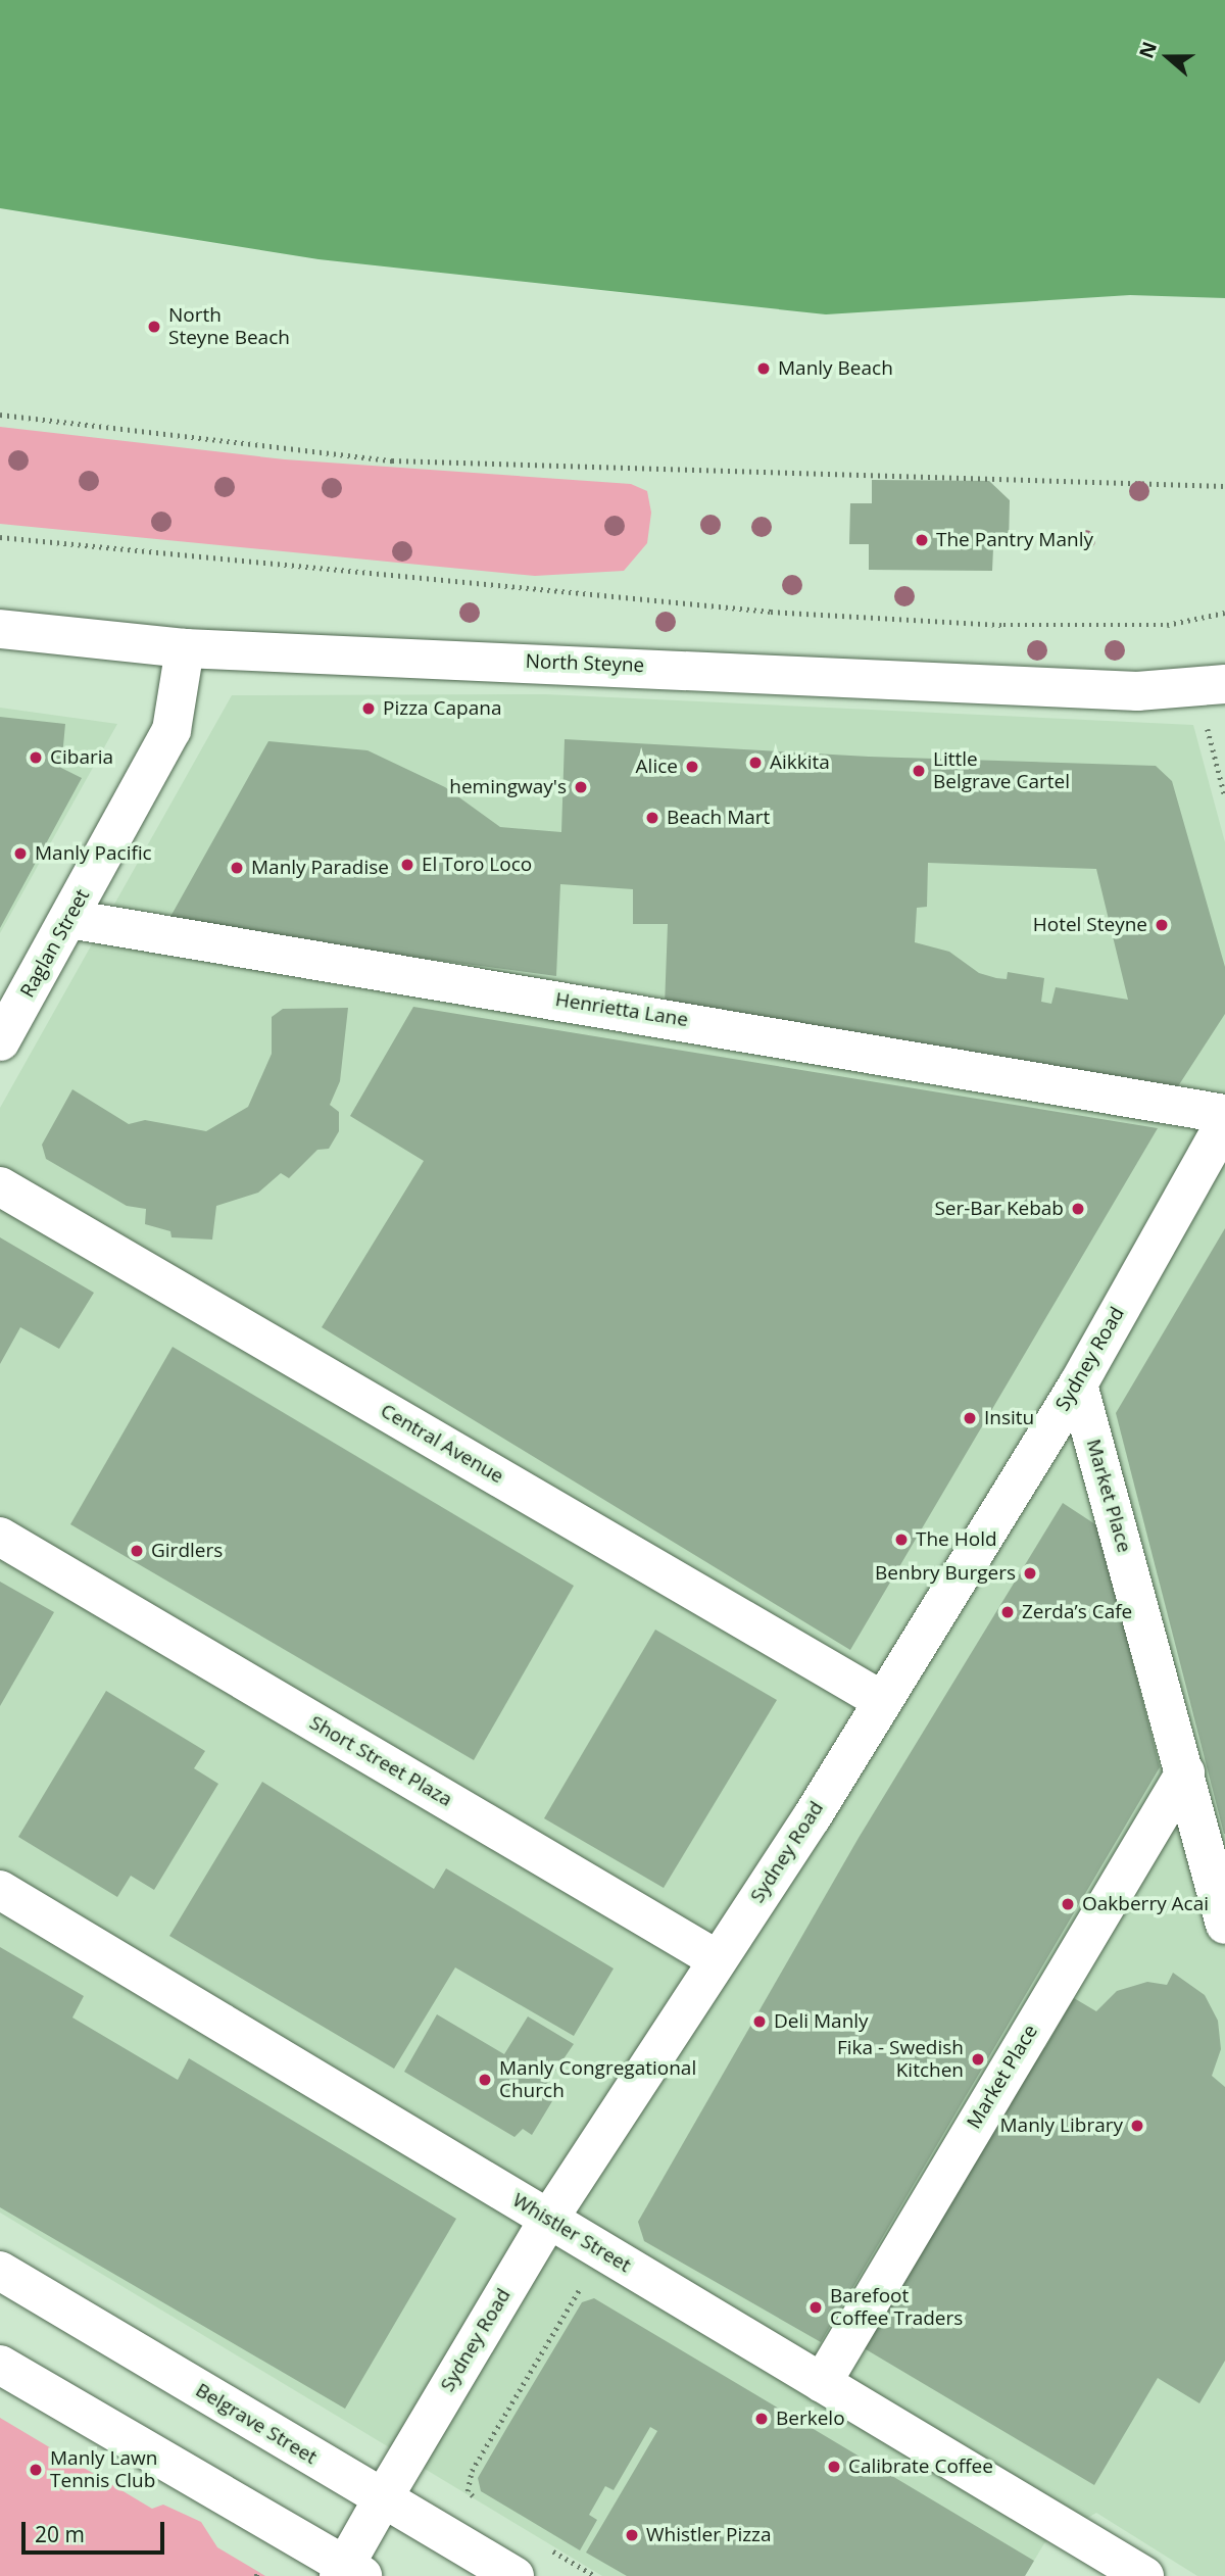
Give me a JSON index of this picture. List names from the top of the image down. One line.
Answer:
{"streets":{"street":["North Steyne","Raglan Street","Henrietta Lane","Sydney Road","Central Avenue","Market Place","Short Street Plaza","Whistler Street","Belgrave Street"]},"crossings":[["North Steyne","Raglan Street"],["Raglan Street","Henrietta Lane"],["Sydney Road","Central Avenue"],["Sydney Road","Market Place"],["Sydney Road","Short Street Plaza"],["Sydney Road","Whistler Street"],["Sydney Road","Belgrave Street"],["Market Place","Whistler Street"]],"places":["North Steyne Beach","Manly Beach","The Pantry Manly","Pizza Capana","Cibaria","Aikkita","Alice","Little Belgrave Cartel","hemingway's","Beach Mart","Manly Pacific","El Toro Loco","Manly Paradise","Hotel Steyne","Ser-Bar Kebab","Insitu","The Hold","Girdlers","Benbry Burgers","Zerda’s Cafe","Oakberry Acai","Deli Manly","Fika - Swedish Kitchen","Manly Congregational Church","Manly Library","Barefoot Coffee Traders","Berkelo","Calibrate Coffee","Manly Lawn Tennis Club","Whistler Pizza"],"scale_bar":"20 m","north":"left"}
